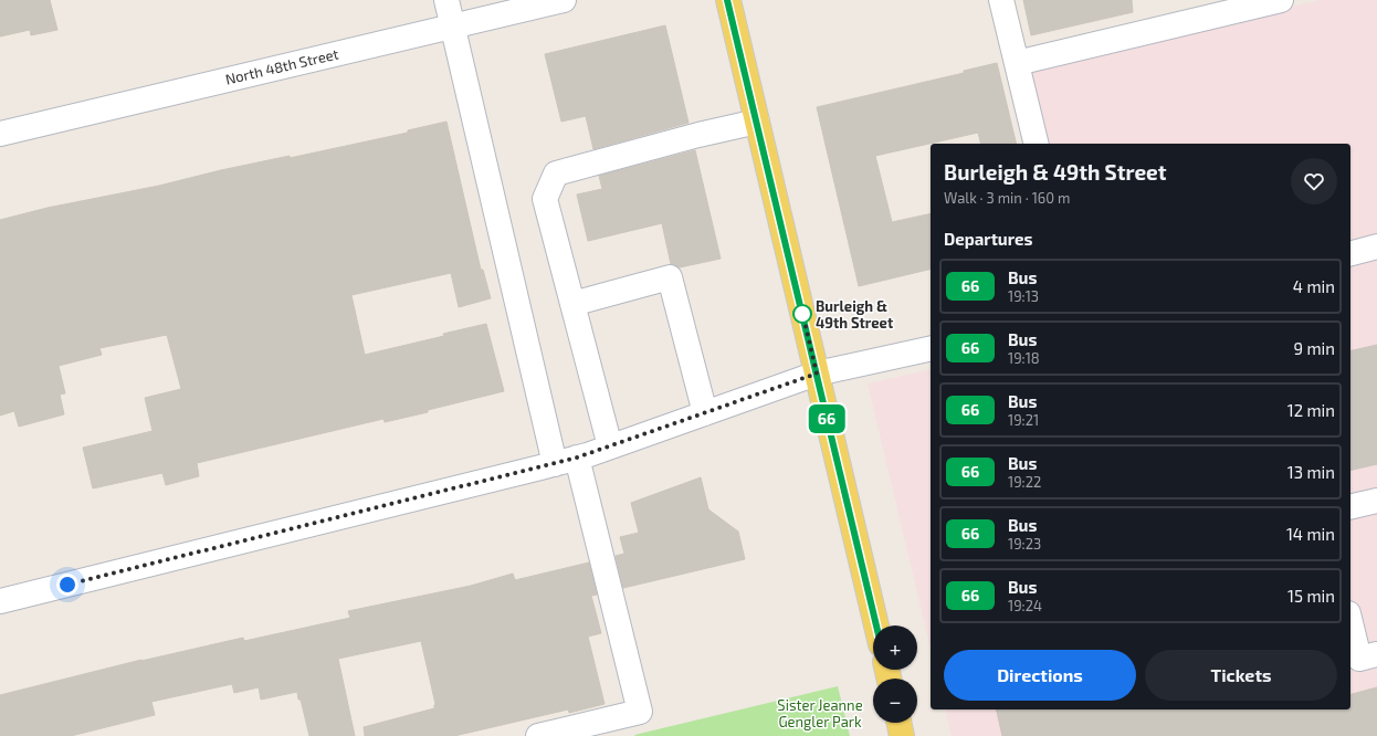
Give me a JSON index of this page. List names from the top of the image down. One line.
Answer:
{"streets":{"street":["North 48th Street"]},"parks":["Sister Jeanne Gengler Park"],"places":["Burleigh & 49th Street"],"lines":["bus line 66"],"page":{"on_map":"66","heading":[["Burleigh & 49th Street","Walk · 3 min · 160 m"],"Departures"],"list":[{"mark":"66","name":"Bus","note":"19:13","value":"4 min"},{"mark":"66","name":"Bus","note":"19:18","value":"9 min"},{"mark":"66","name":"Bus","note":"19:21","value":"12 min"},{"mark":"66","name":"Bus","note":"19:22","value":"13 min"},{"mark":"66","name":"Bus","note":"19:23","value":"14 min"},{"mark":"66","name":"Bus","note":"19:24","value":"15 min"}],"map_buttons":["+","−"],"buttons":["Directions","Tickets"]}}
